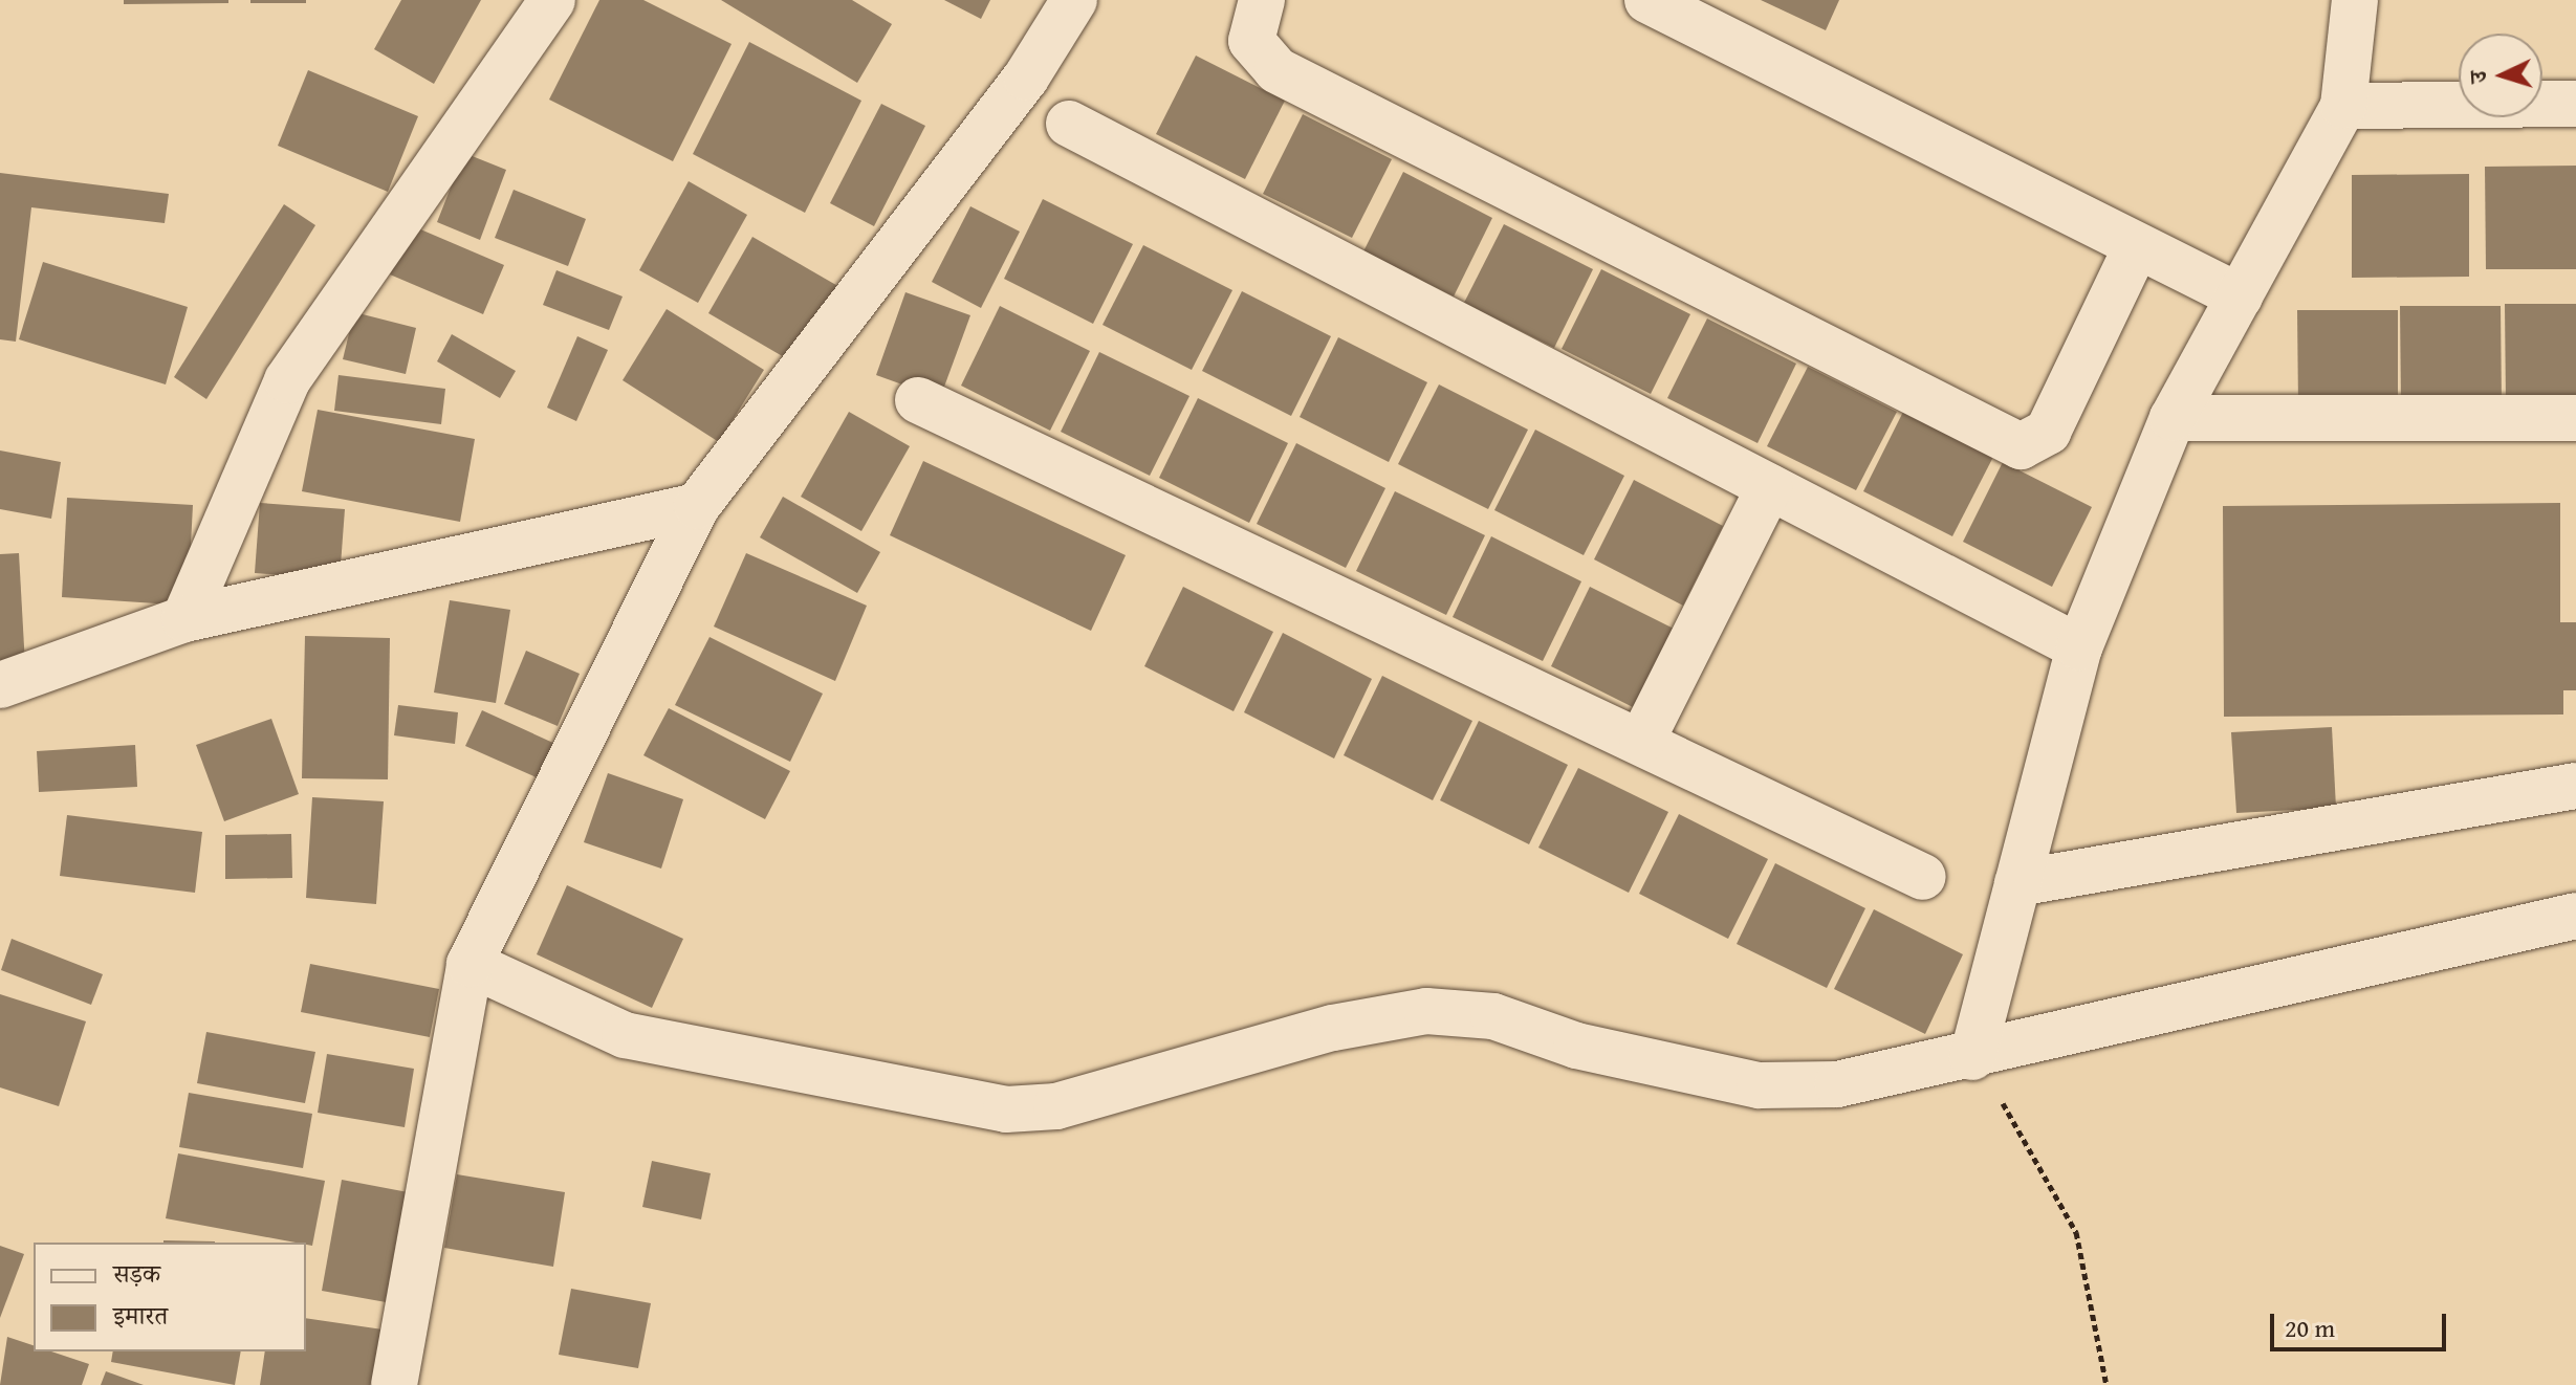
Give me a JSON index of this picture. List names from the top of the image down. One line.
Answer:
{"legend":["सड़क","इमारत"],"scale_bar":"20 m","north":"left"}
